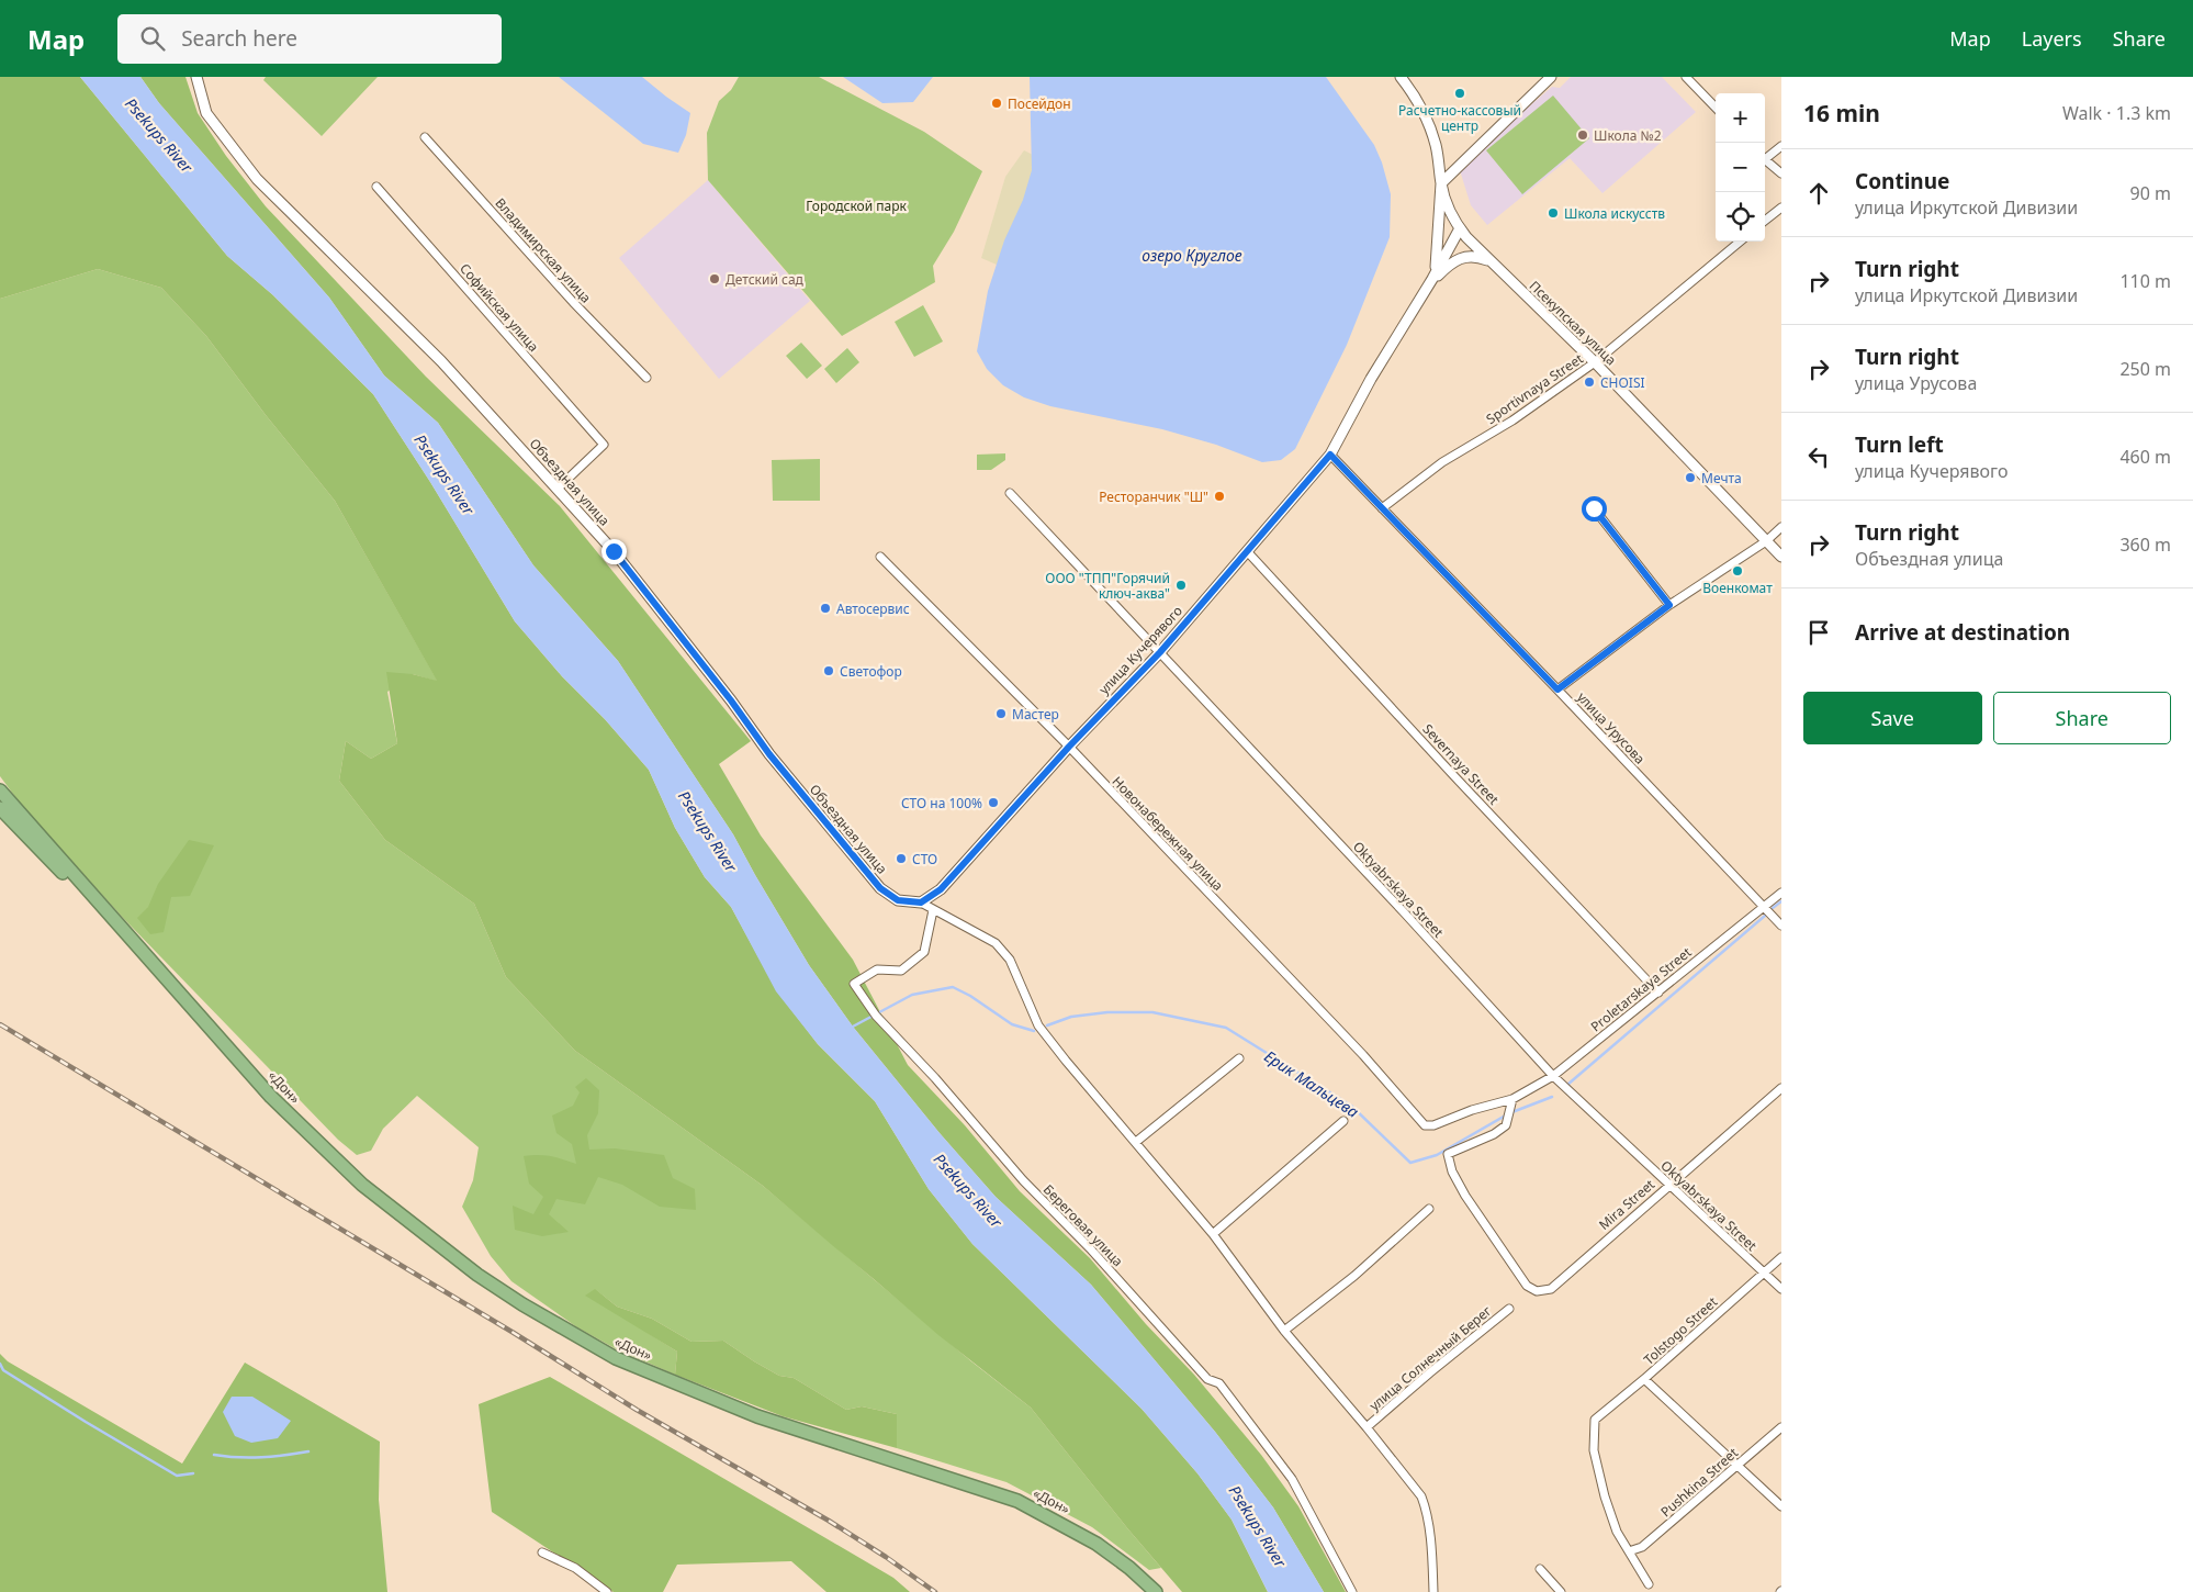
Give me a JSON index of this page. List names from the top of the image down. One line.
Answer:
{"streets":{"highway":["«Дон»"],"street":["Владимирская улица","Софийская улица","Псекупская улица","Sportivnaya Street","Объездная улица","улица Кучерявого","улица Урусова","Severnaya Street","Новонабережная улица","Oktyabrskaya Street","Proletarskaya Street","Mira Street","Береговая улица","Tolstogo Street","улица Солнечный Берег","Pushkina Street"]},"crossings":[["Софийская улица","Объездная улица"],["Псекупская улица","Sportivnaya Street"],["Псекупская улица","улица Кучерявого"],["Sportivnaya Street","улица Урусова"],["Объездная улица","улица Кучерявого"],["Объездная улица","улица Солнечный Берег"],["улица Кучерявого","улица Урусова"],["улица Кучерявого","Severnaya Street"],["улица Кучерявого","Новонабережная улица"],["улица Кучерявого","Oktyabrskaya Street"],["улица Кучерявого","улица Солнечный Берег"],["улица Урусова","Proletarskaya Street"],["Severnaya Street","Proletarskaya Street"],["Новонабережная улица","Proletarskaya Street"],["Oktyabrskaya Street","Proletarskaya Street"],["Oktyabrskaya Street","Mira Street"],["Oktyabrskaya Street","Tolstogo Street"],["Proletarskaya Street","Mira Street"],["Береговая улица","улица Солнечный Берег"],["Tolstogo Street","Pushkina Street"]],"water":["Psekups River","озеро Круглое","Ерик Мальцева"],"parks":["Городской парк"],"places":["Расчетно-кассовый центр","Посейдон","Школа №2","Школа искусств","Детский сад","CHOISI","Мечта","Ресторанчик \"Ш\"","Военкомат","ООО \"ТПП\"Горячий ключ-аква\"","Автосервис","Светофор","Мастер","СТО на 100%","СТО"],"page":{"header":"Map","search":"Search here","nav":["Map","Layers","Share"],"heading":["16 min","Walk · 1.3 km"],"map_buttons":["+","−"],"list":[["Continue","улица Иркутской Дивизии","90 m"],["Turn right","улица Иркутской Дивизии","110 m"],["Turn right","улица Урусова","250 m"],["Turn left","улица Кучерявого","460 m"],["Turn right","Объездная улица","360 m"],"Arrive at destination"],"buttons":["Save","Share"]}}
